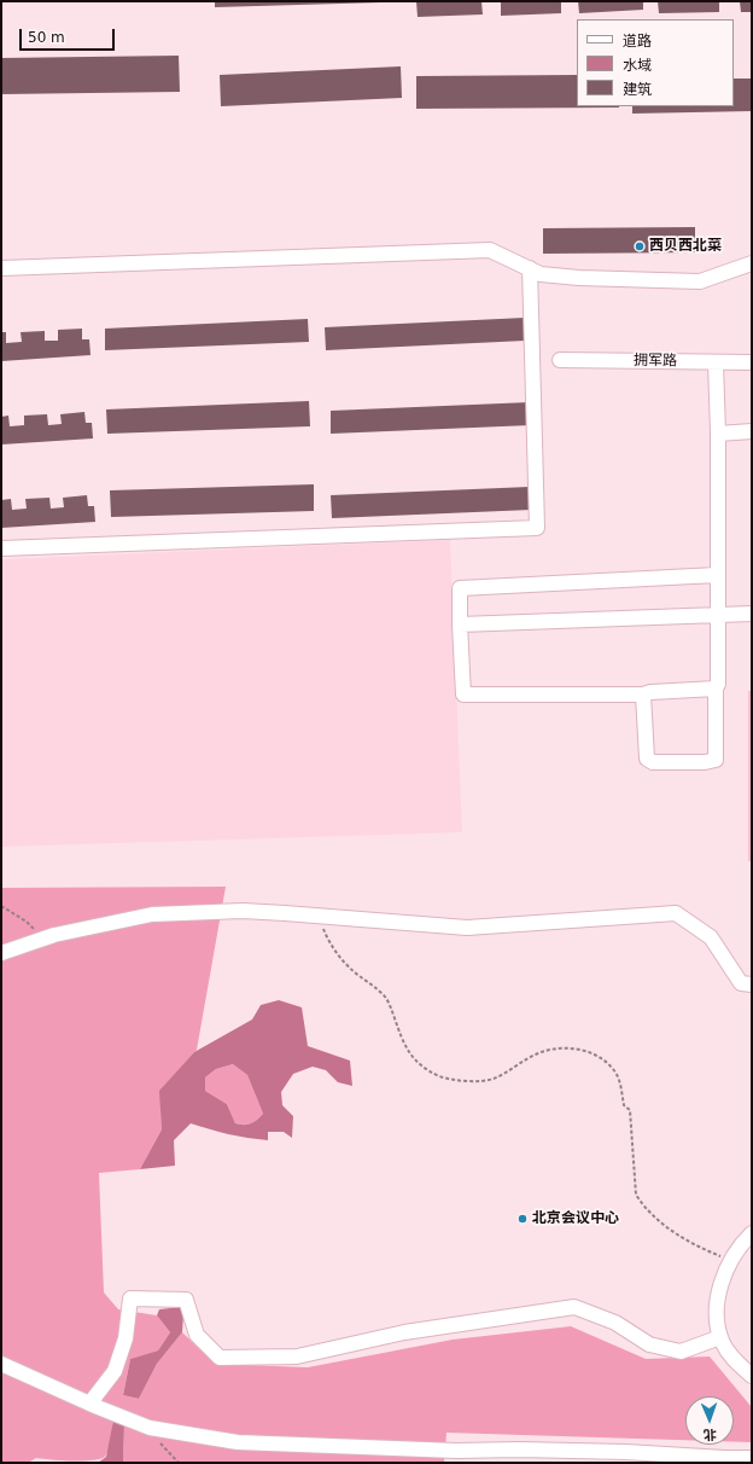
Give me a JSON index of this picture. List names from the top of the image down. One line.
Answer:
{"streets":{"street":["拥军路"]},"places":["西贝西北菜","北京会议中心"],"legend":["道路","水域","建筑"],"scale_bar":"50 m","north":"bottom"}
